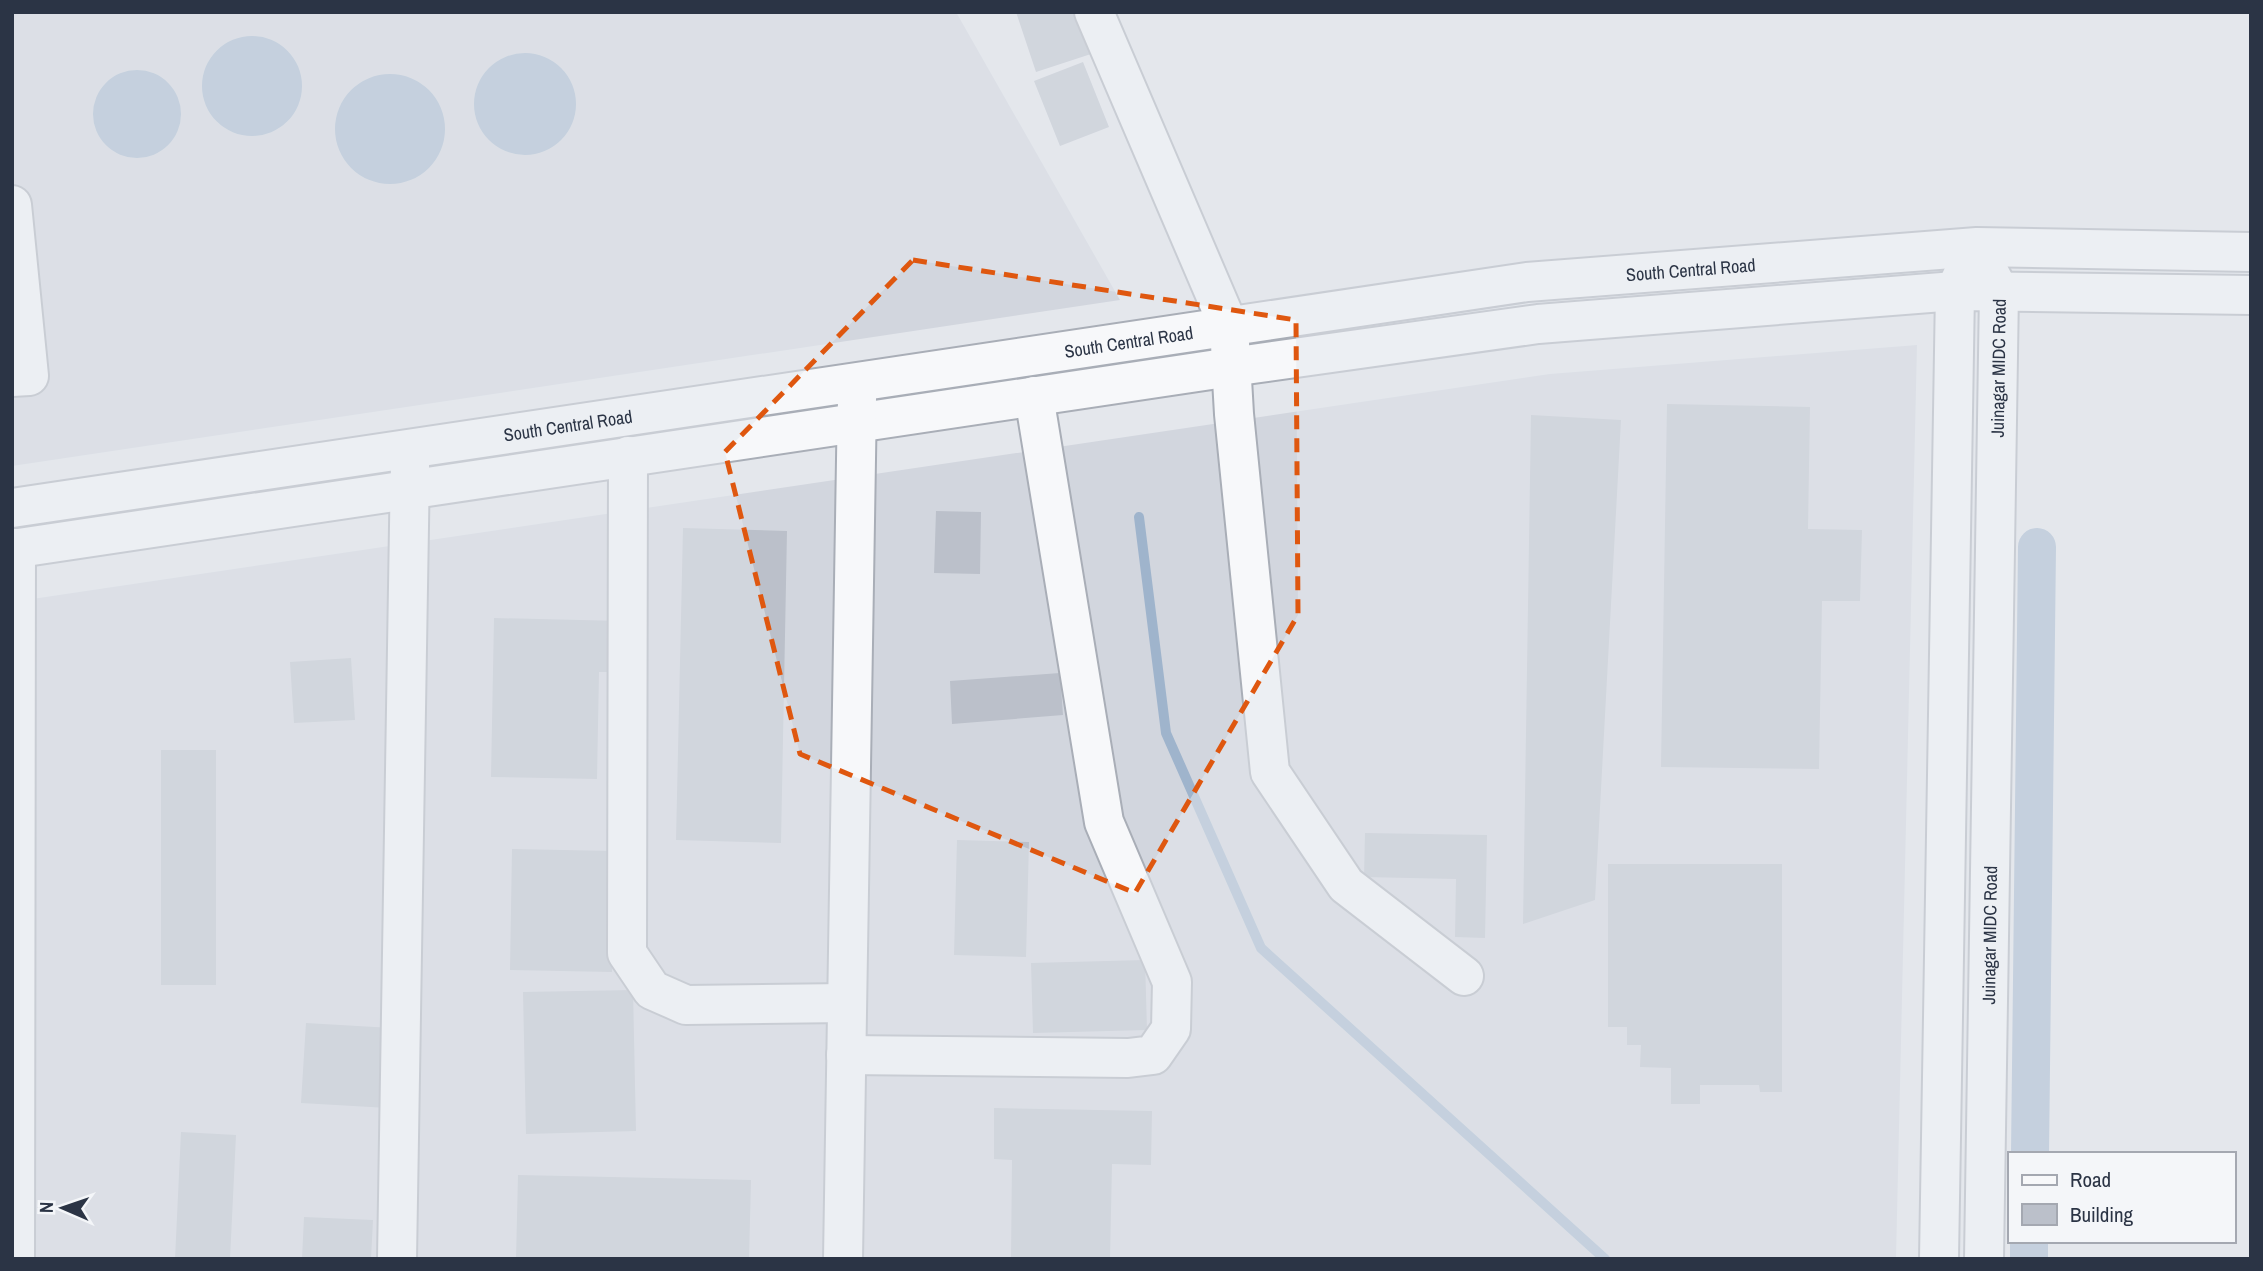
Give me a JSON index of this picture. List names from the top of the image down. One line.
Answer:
{"streets":{"street":["South Central Road","Juinagar MIDC Road"]},"crossings":[["South Central Road","Juinagar MIDC Road"]],"legend":["Road","Building"],"north":"left"}
